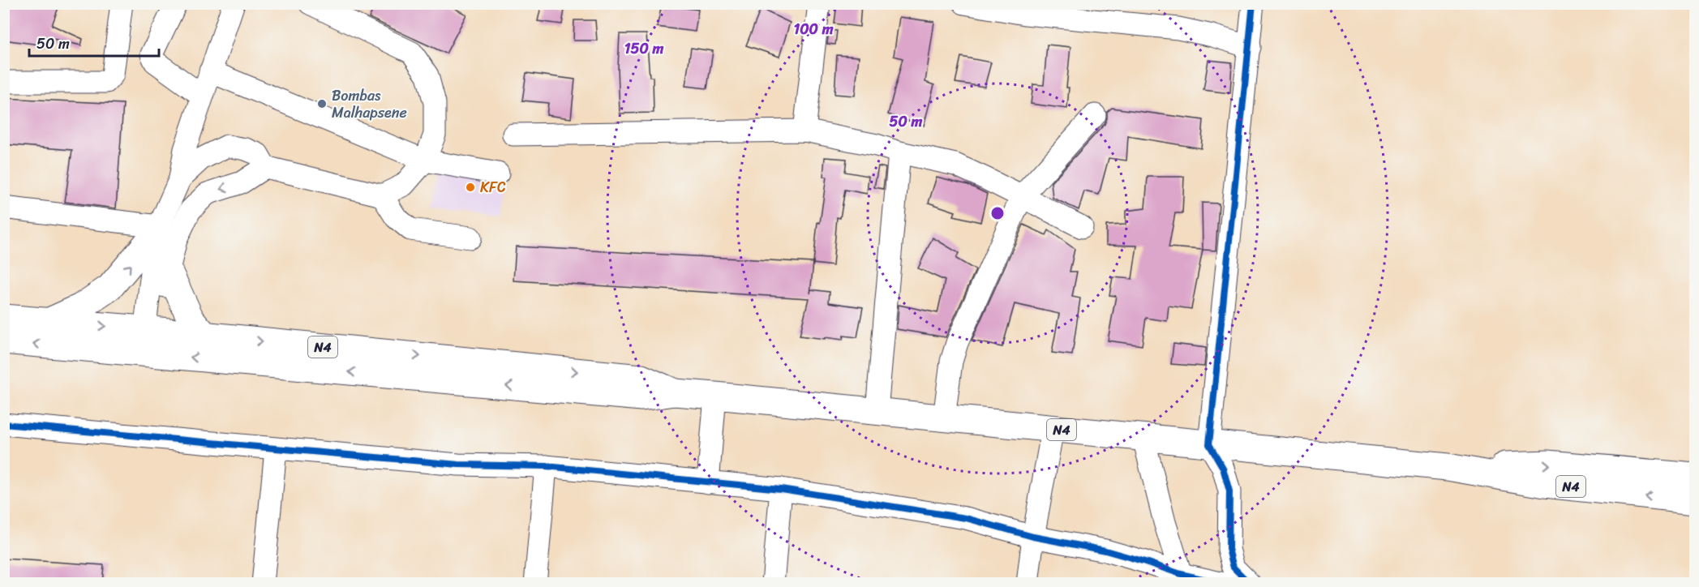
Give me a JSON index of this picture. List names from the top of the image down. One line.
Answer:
{"streets":{"highway":["N4"]},"places":["Bombas Malhapsene","KFC"],"scale_bar":"50 m","rings":["100 m","150 m","50 m"]}
